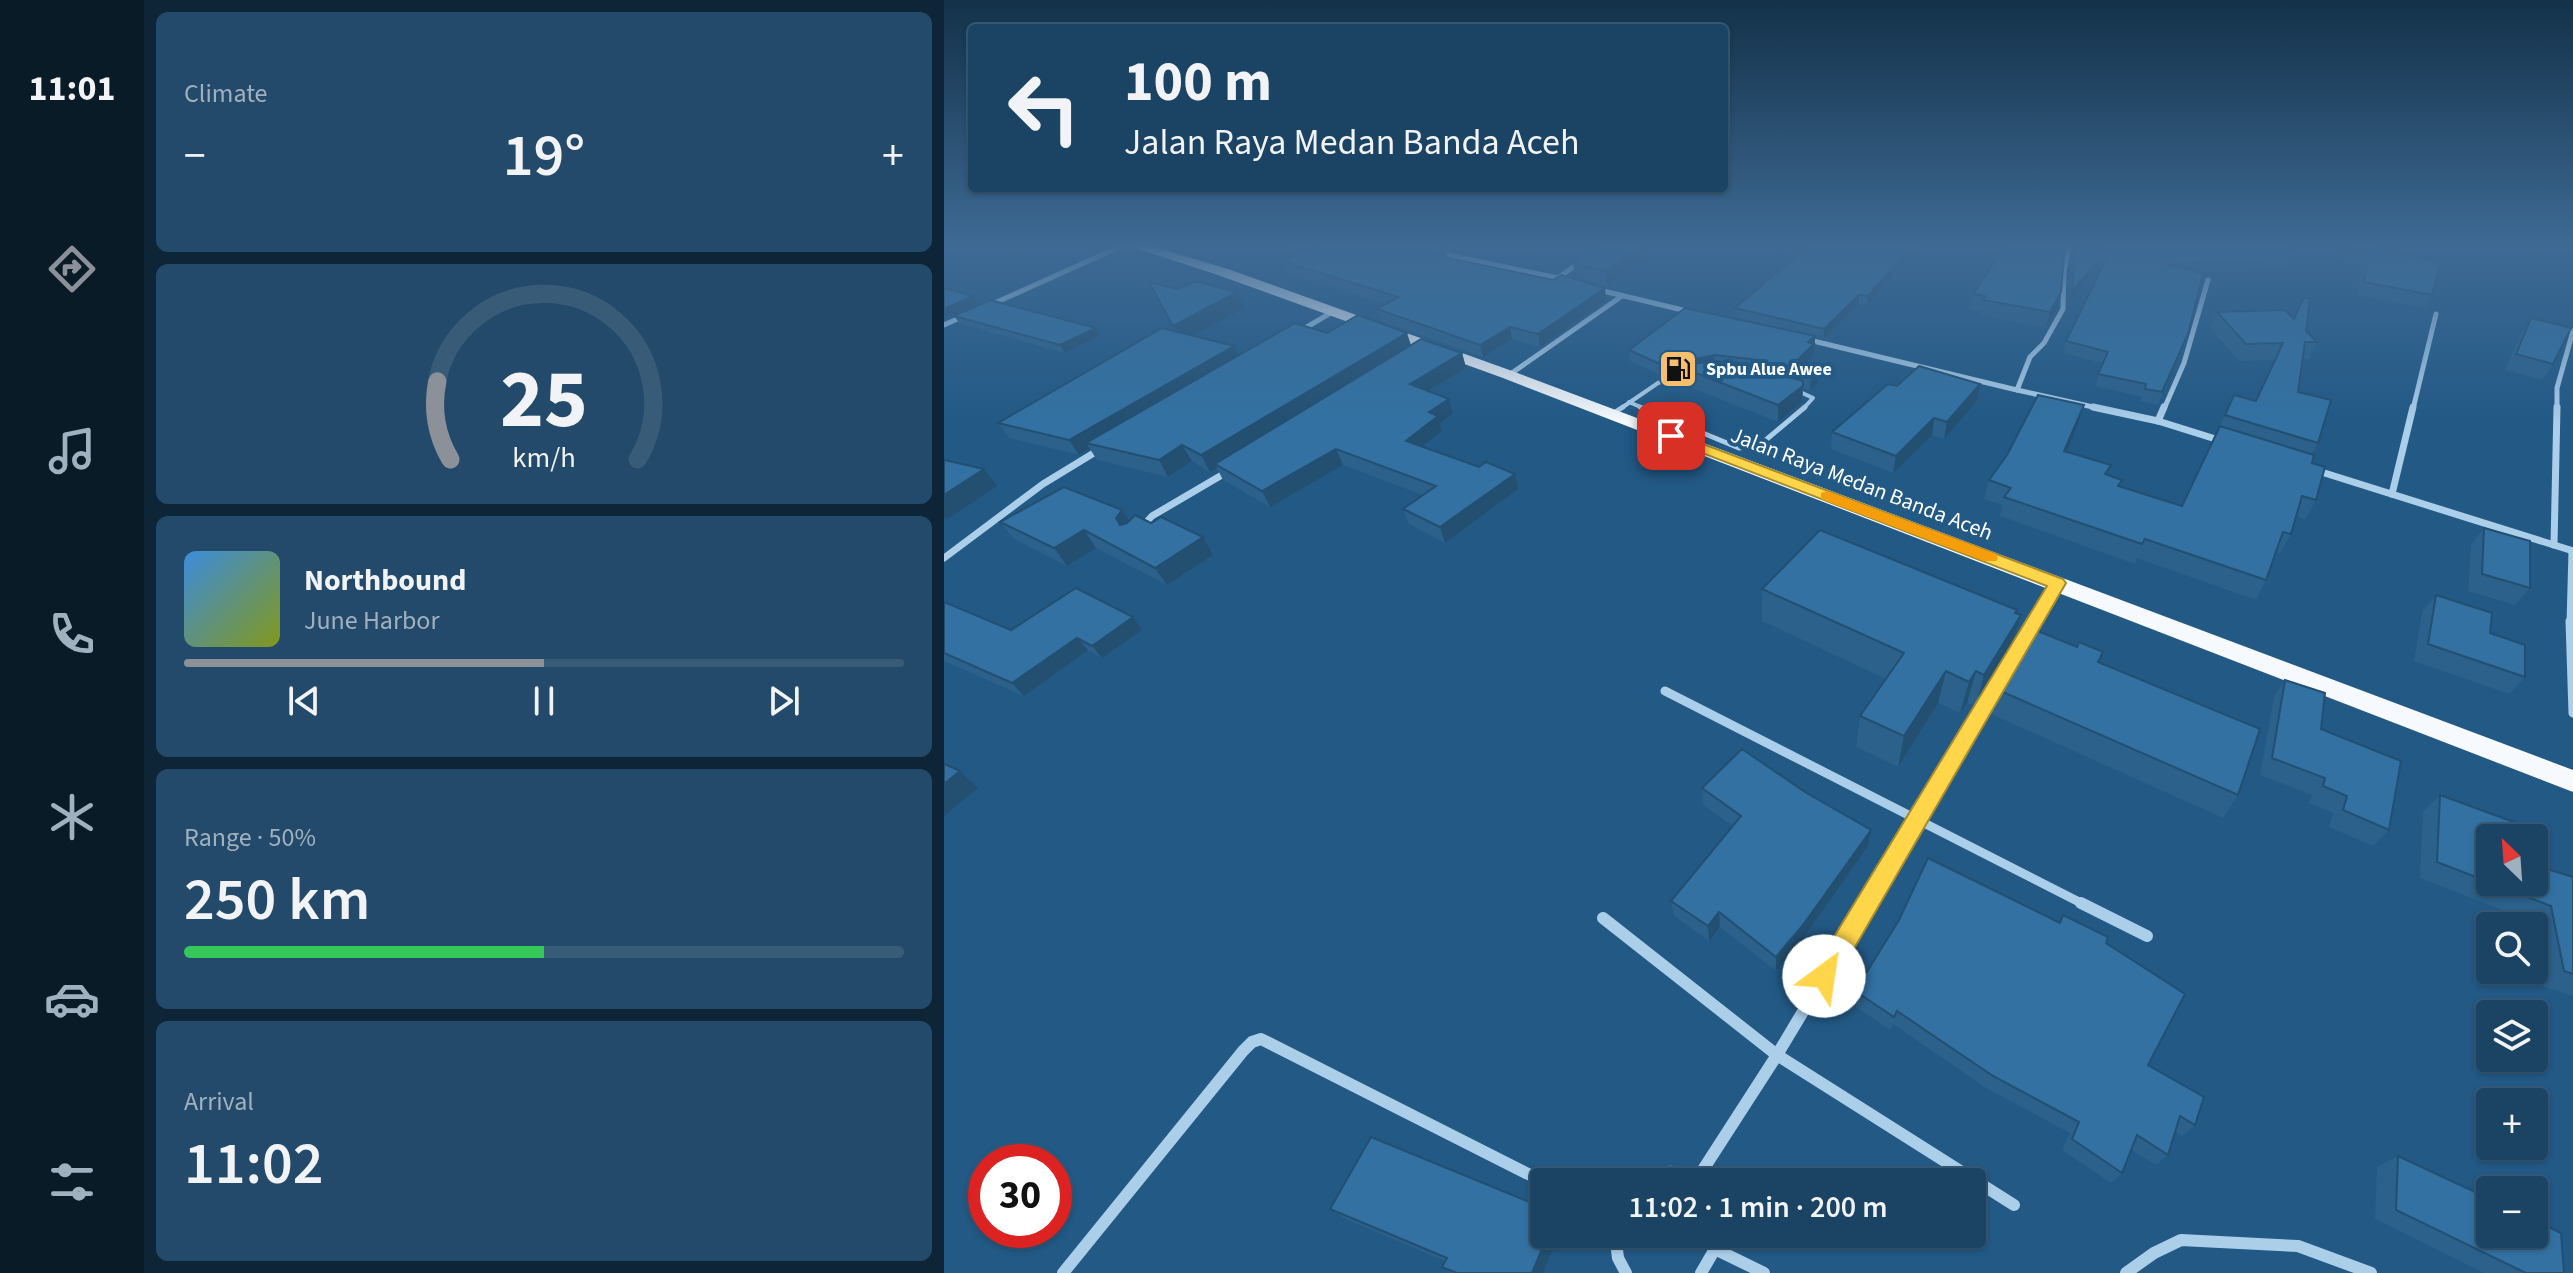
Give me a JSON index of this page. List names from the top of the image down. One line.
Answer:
{"streets":{"highway":["Jalan Raya Medan Banda Aceh"]},"places":{"fuel station":["Spbu Alue Awee"]},"north":"top left","page":{"tabs":"11:01","tile":["Climate",["Range · 50%","250 km"],["Arrival","11:02"]],"turn":["100 m","Jalan Raya Medan Banda Aceh"],"heat":["−","19°","+"],"song":["Northbound","June Harbor"],"map_buttons":["+","−"],"limit":"30","trip":"11:02 · 1 min · 200 m","gauge":["25","km/h"]}}
